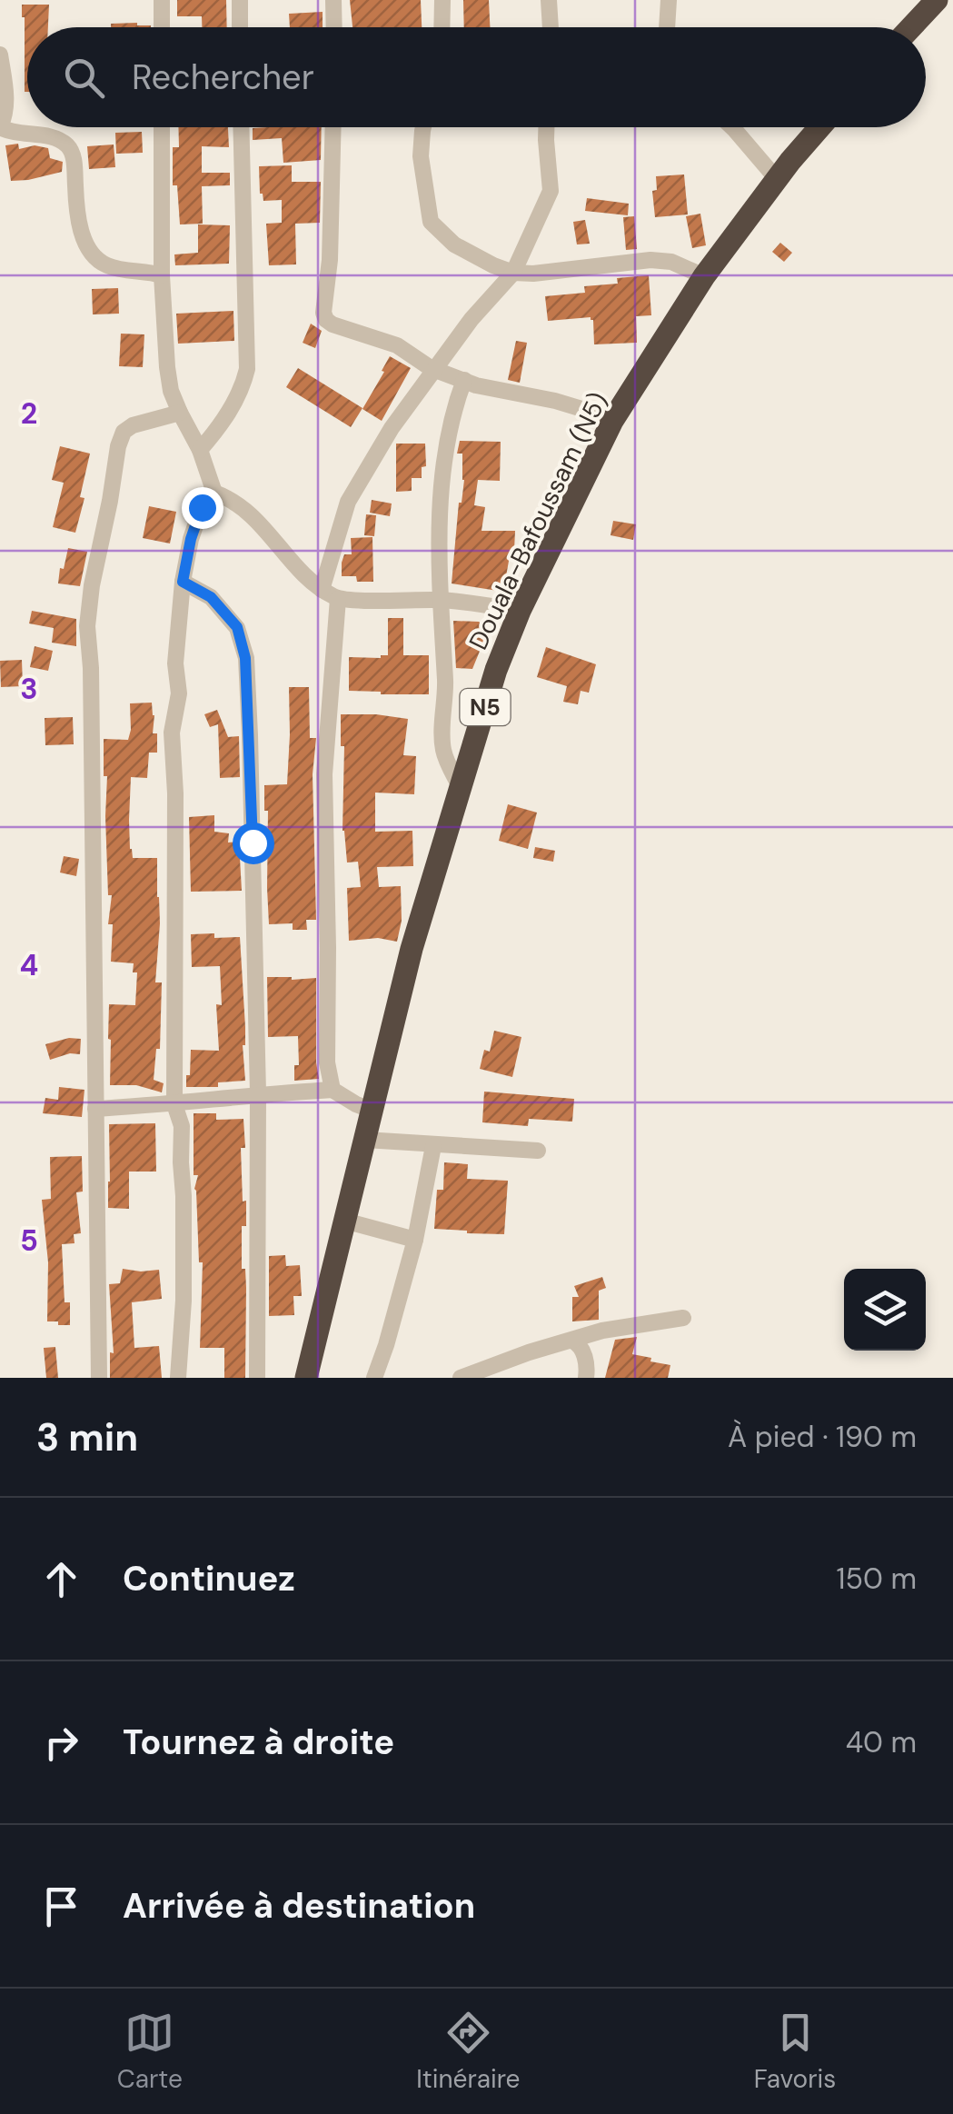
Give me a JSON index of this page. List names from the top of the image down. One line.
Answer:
{"streets":{"highway":["Douala-Bafoussam (N5)","N5"]},"page":{"search":"Rechercher","heading":["3 min","À pied · 190 m"],"list":[["Continuez","150 m"],["Tournez à droite","40 m"],"Arrivée à destination"],"nav":["Carte","Itinéraire","Favoris"]},"grid":{"rows":["2","3","4","5"]}}
